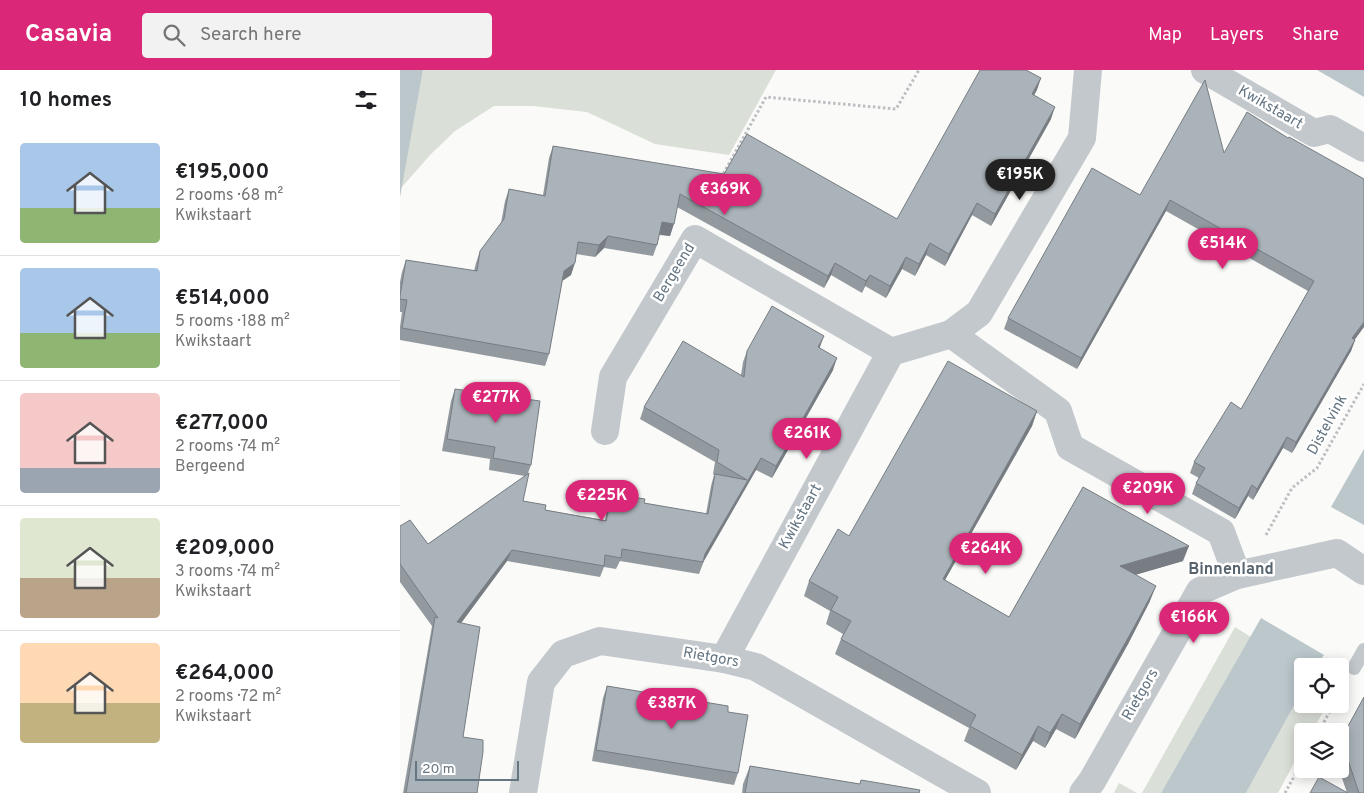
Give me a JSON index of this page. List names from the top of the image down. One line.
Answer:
{"streets":{"street":["Kwikstaart","Bergeend","Rietgors"],"path":["Distelvink"]},"crossings":[["Kwikstaart","Bergeend"],["Kwikstaart","Rietgors"],["Distelvink","Rietgors"]],"districts":["Binnenland"],"scale_bar":"20 m","page":{"header":"Casavia","search":"Search here","nav":["Map","Layers","Share"],"heading":"10 homes","list":[{"name":"€195,000","note":"2 rooms · 68 m² · Kwikstaart"},{"name":"€514,000","note":"5 rooms · 188 m² · Kwikstaart"},{"name":"€277,000","note":"2 rooms · 74 m² · Bergeend"},{"name":"€209,000","note":"3 rooms · 74 m² · Kwikstaart"},{"name":"€264,000","note":"2 rooms · 72 m² · Kwikstaart"}],"price":["€195K","€369K","€514K","€277K","€261K","€209K","€225K","€264K","€166K","€387K"],"scale":"20 m"}}
